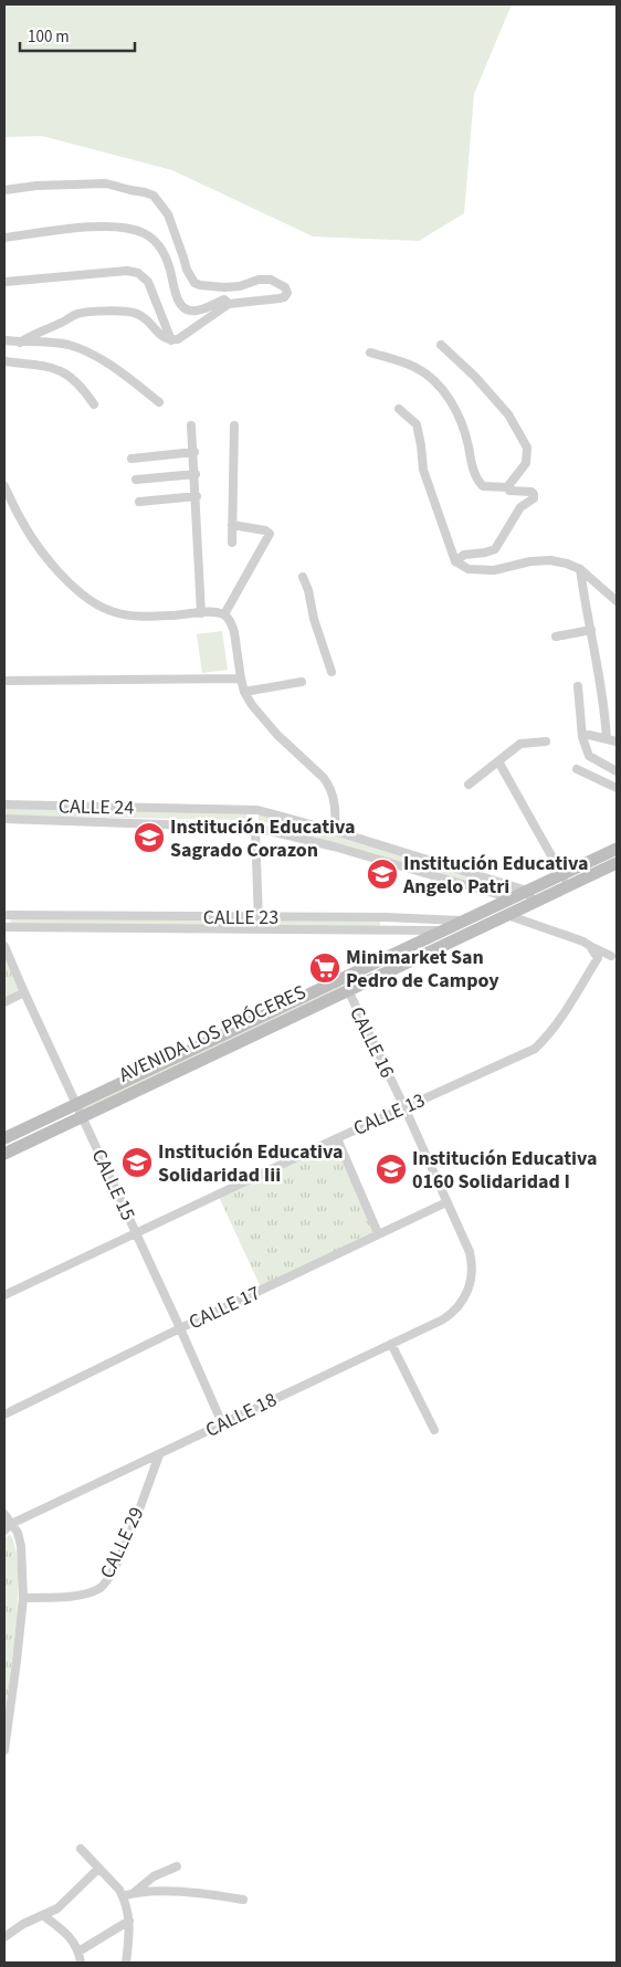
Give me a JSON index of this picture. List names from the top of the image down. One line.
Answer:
{"streets":{"main road":["AVENIDA LOS PRÓCERES"],"street":["CALLE 24","CALLE 23","CALLE 16","CALLE 13","CALLE 15","CALLE 17","CALLE 18","CALLE 29"]},"crossings":[["CALLE 24","AVENIDA LOS PRÓCERES"],["CALLE 23","AVENIDA LOS PRÓCERES"],["AVENIDA LOS PRÓCERES","CALLE 16"],["AVENIDA LOS PRÓCERES","CALLE 15"],["CALLE 16","CALLE 13"],["CALLE 16","CALLE 17"],["CALLE 16","CALLE 18"],["CALLE 13","CALLE 15"],["CALLE 15","CALLE 17"],["CALLE 15","CALLE 18"],["CALLE 18","CALLE 29"]],"places":{"school or university":["Institución Educativa Sagrado Corazon","Institución Educativa Angelo Patri","Institución Educativa Solidaridad Iii","Institución Educativa 0160 Solidaridad I"],"supermarket":["Minimarket San Pedro de Campoy"]},"scale_bar":"100 m"}
